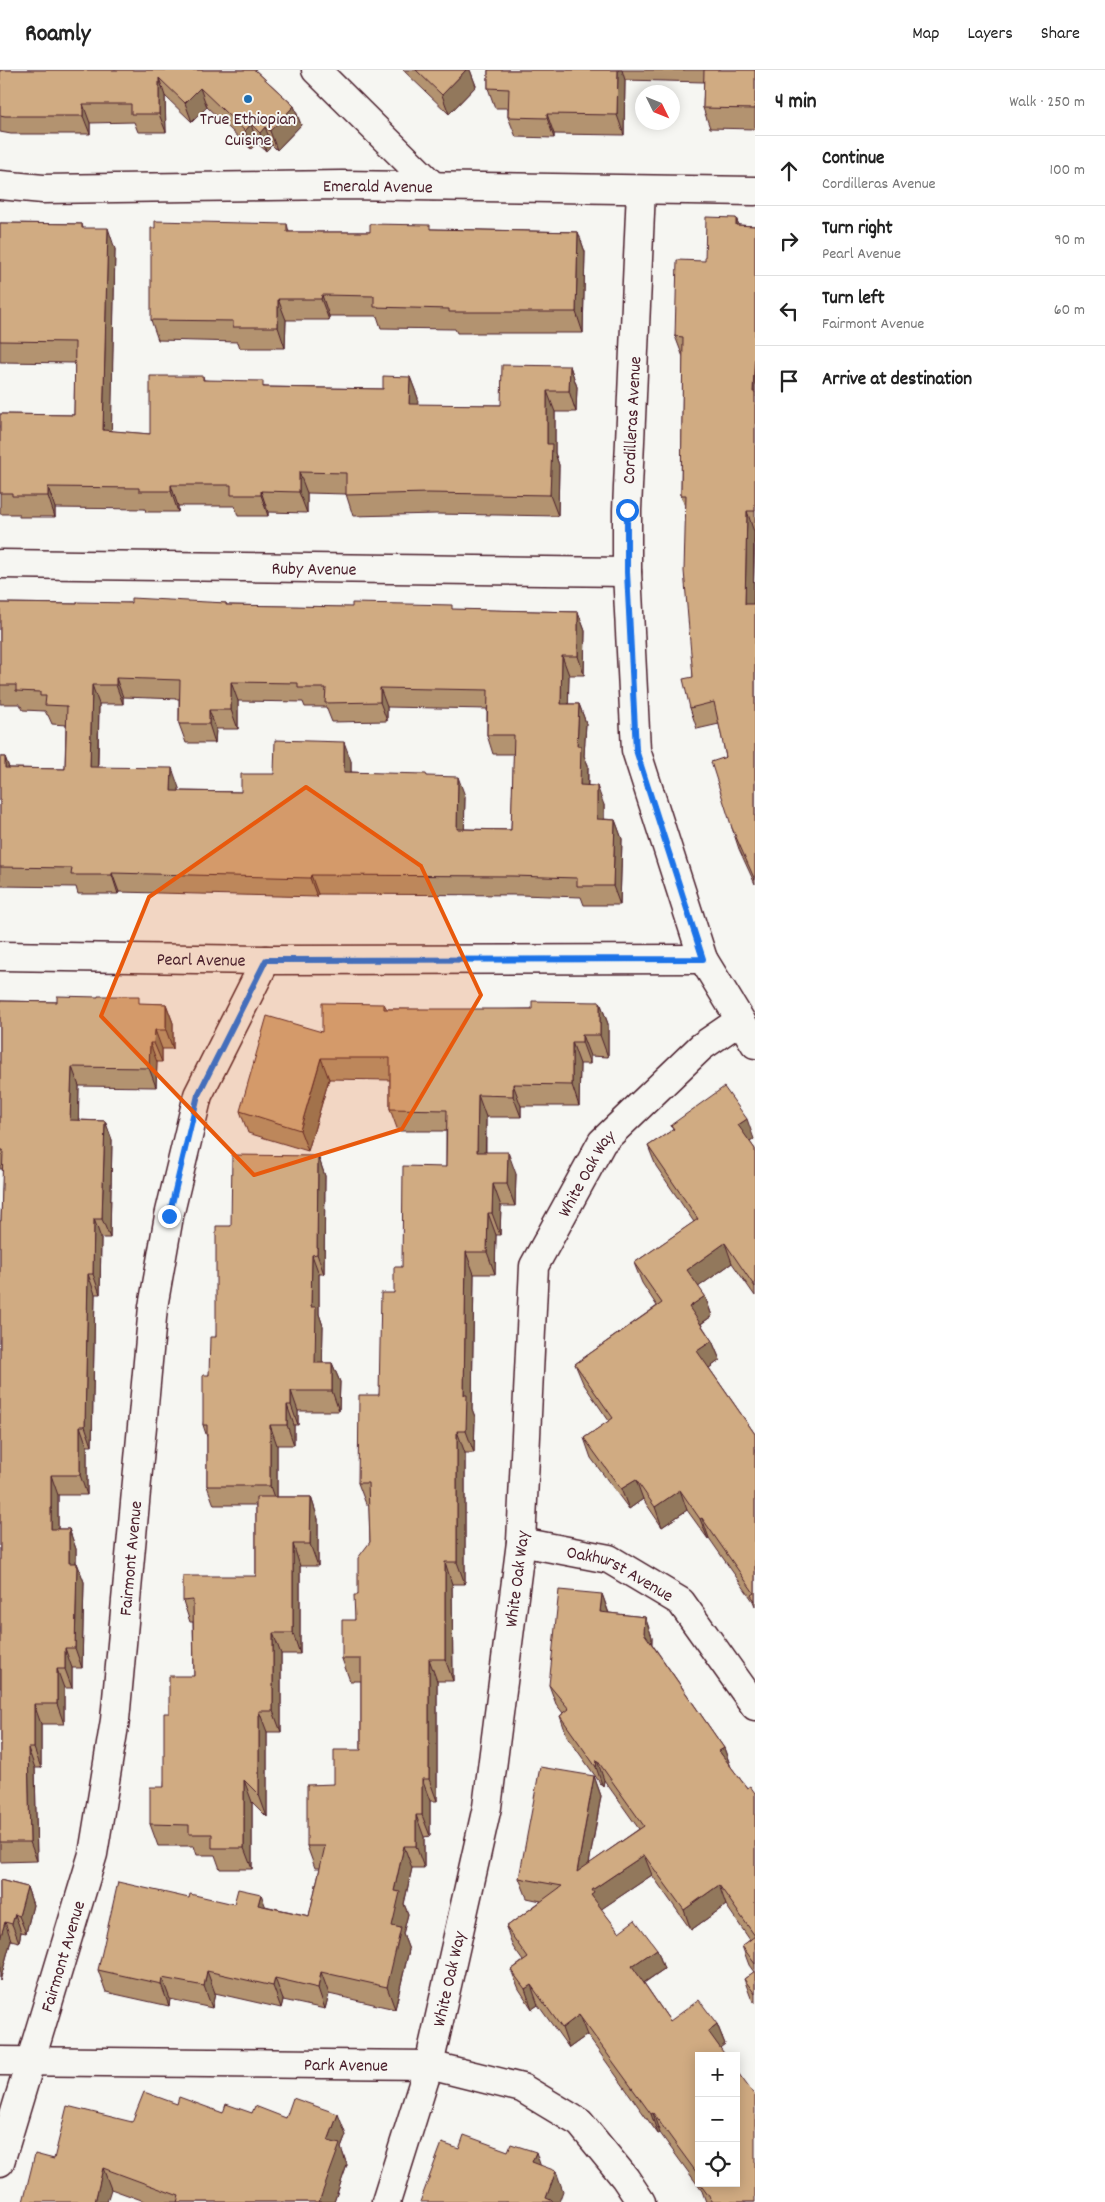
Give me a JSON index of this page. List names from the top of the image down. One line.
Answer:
{"streets":{"street":["Emerald Avenue","Cordilleras Avenue","Ruby Avenue","Pearl Avenue","White Oak Way","Fairmont Avenue","Oakhurst Avenue","Park Avenue"]},"crossings":[["Emerald Avenue","Cordilleras Avenue"],["Cordilleras Avenue","Ruby Avenue"],["Cordilleras Avenue","Pearl Avenue"],["Cordilleras Avenue","White Oak Way"],["Pearl Avenue","Fairmont Avenue"],["White Oak Way","Oakhurst Avenue"],["White Oak Way","Park Avenue"],["Fairmont Avenue","Park Avenue"]],"places":["True Ethiopian Cuisine"],"north":"bottom right","page":{"header":"Roamly","nav":["Map","Layers","Share"],"heading":["4 min","Walk · 250 m"],"list":[["Continue","Cordilleras Avenue","100 m"],["Turn right","Pearl Avenue","90 m"],["Turn left","Fairmont Avenue","60 m"],"Arrive at destination"],"map_buttons":["+","−"]}}
